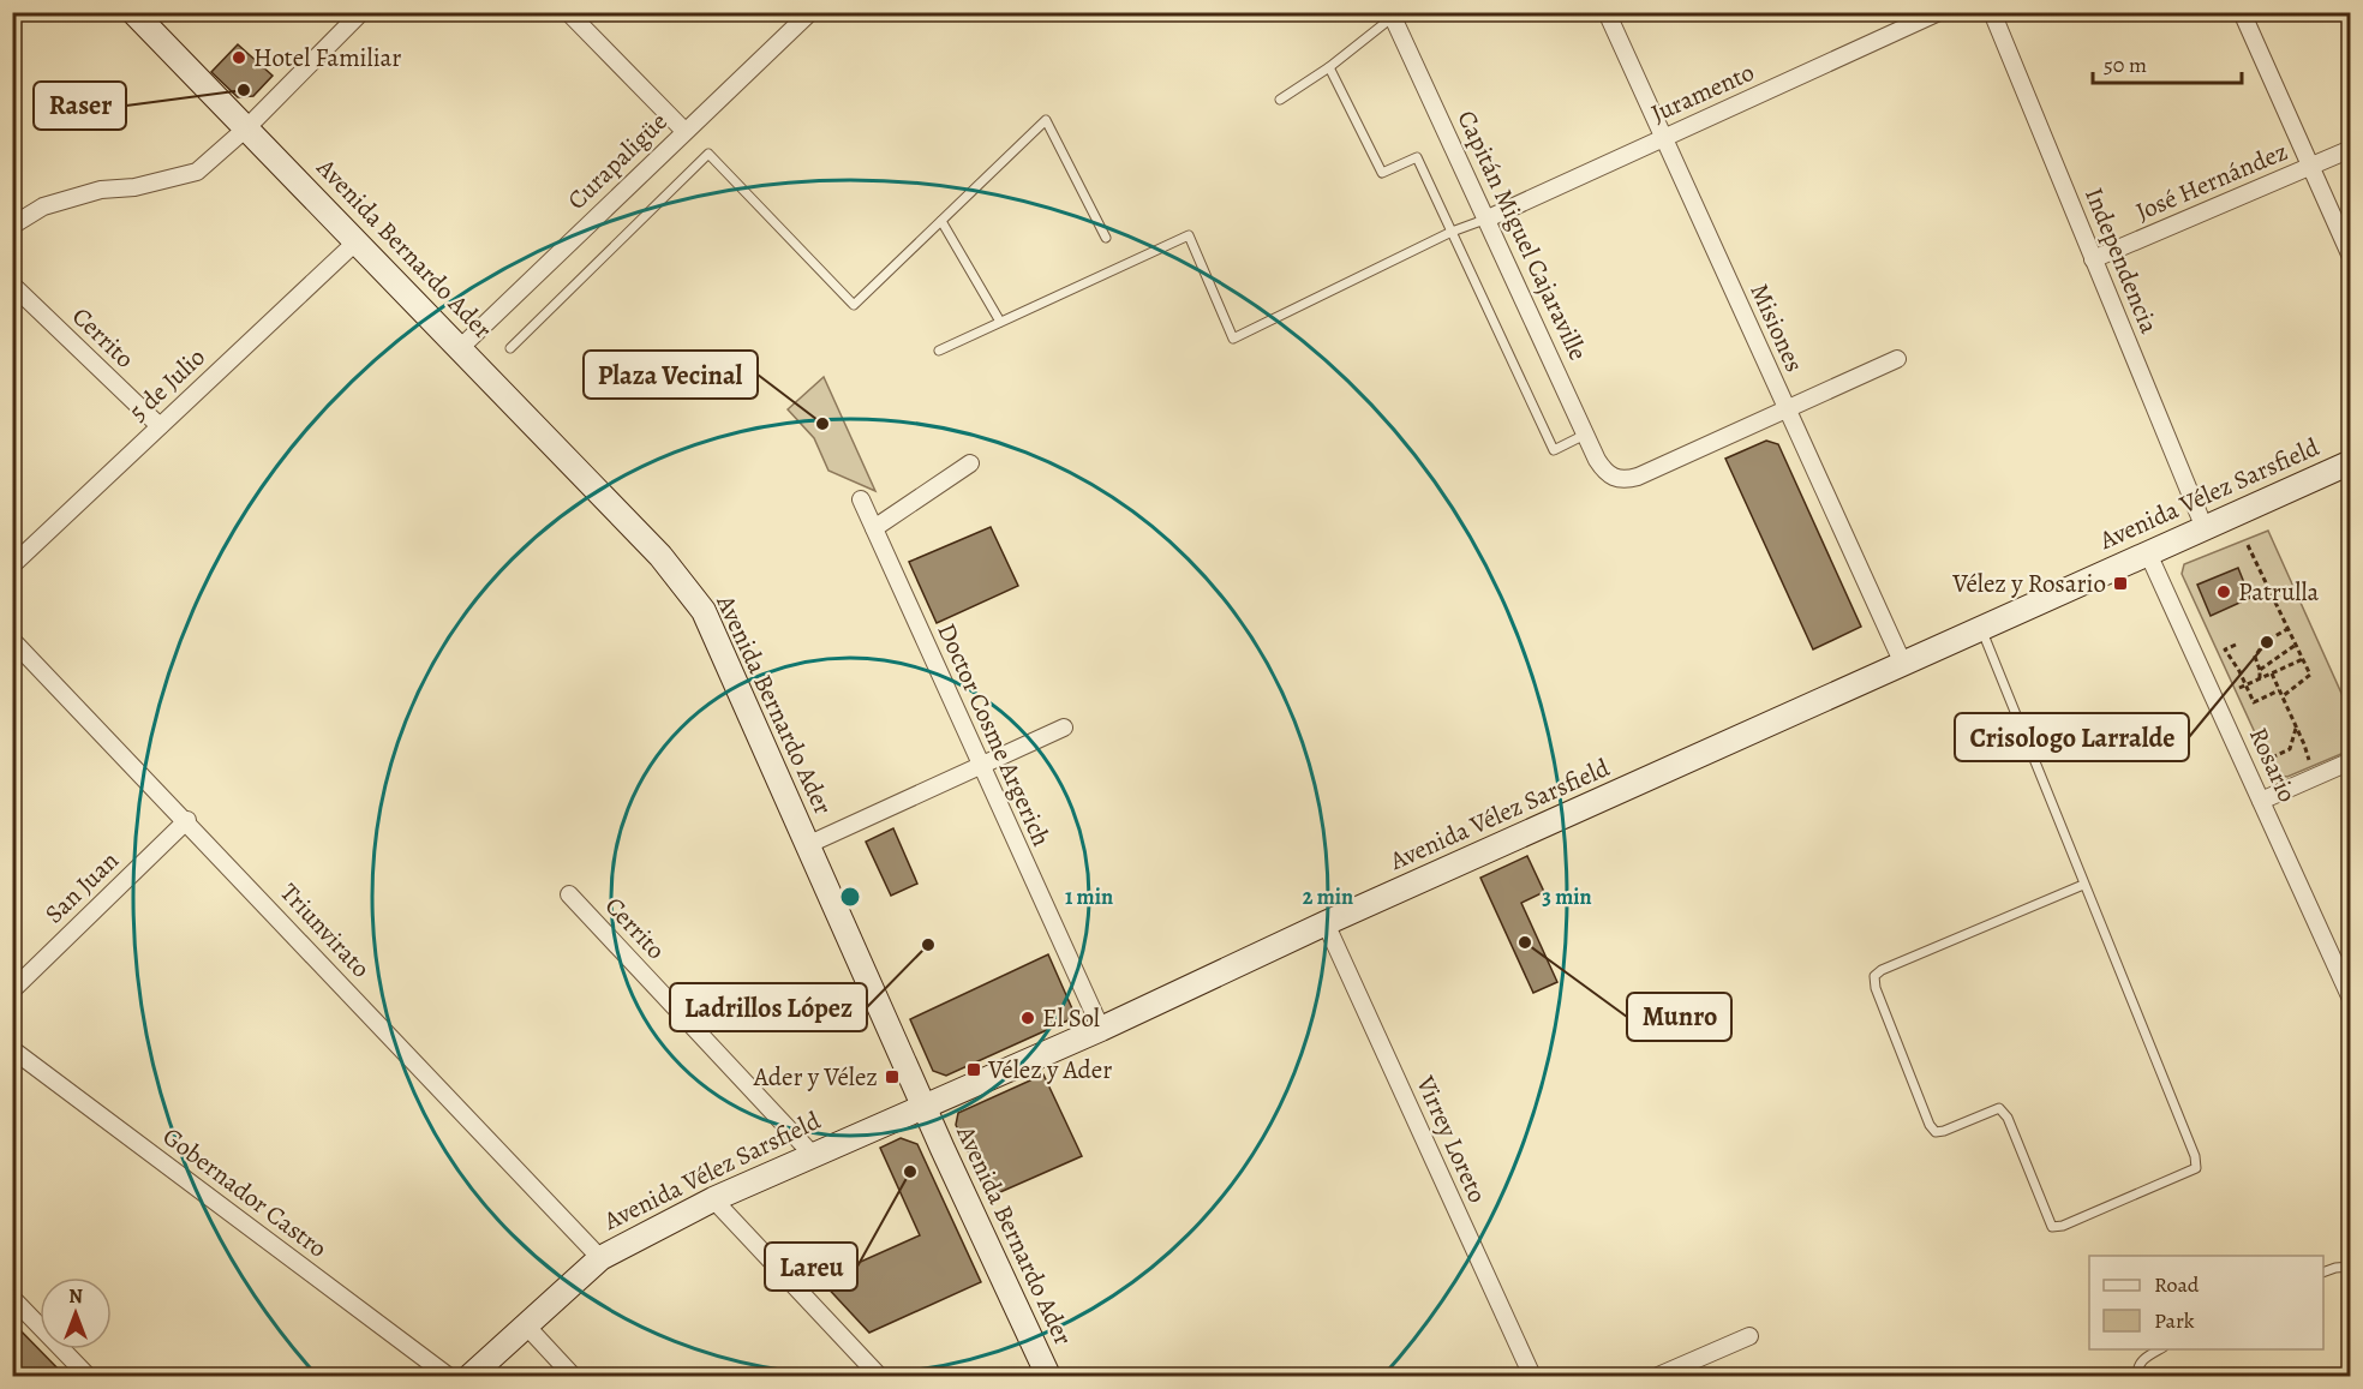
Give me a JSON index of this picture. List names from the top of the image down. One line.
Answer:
{"streets":{"main road":["Avenida Bernardo Ader","Avenida Vélez Sarsfield"],"street":["Juramento","Curapaligüe","José Hernández","Capitán Miguel Cajaraville","Independencia","Misiones","Cerrito","5 de Julio","Doctor Cosme Argerich","Rosario","San Juan","Triunvirato","Virrey Loreto","Gobernador Castro"]},"crossings":[["Juramento","Capitán Miguel Cajaraville"],["Juramento","Misiones"],["Curapaligüe","Avenida Bernardo Ader"],["José Hernández","Independencia"],["Capitán Miguel Cajaraville","Misiones"],["Avenida Bernardo Ader","5 de Julio"],["Avenida Bernardo Ader","Avenida Vélez Sarsfield"],["Independencia","Avenida Vélez Sarsfield"],["Misiones","Avenida Vélez Sarsfield"],["Cerrito","5 de Julio"],["Cerrito","Avenida Vélez Sarsfield"],["Avenida Vélez Sarsfield","Doctor Cosme Argerich"],["Avenida Vélez Sarsfield","Rosario"],["Avenida Vélez Sarsfield","Triunvirato"],["Avenida Vélez Sarsfield","Virrey Loreto"],["San Juan","Triunvirato"]],"places":{"other":["Hotel Familiar","Raser","Plaza Vecinal","Patrulla","Crisologo Larralde","Munro","Ladrillos López","El Sol","Lareu"],"transit":["Vélez y Rosario","Vélez y Ader","Ader y Vélez"]},"legend":["Road","Park"],"scale_bar":"50 m","north":"top","rings":["1 min","2 min","3 min"]}
